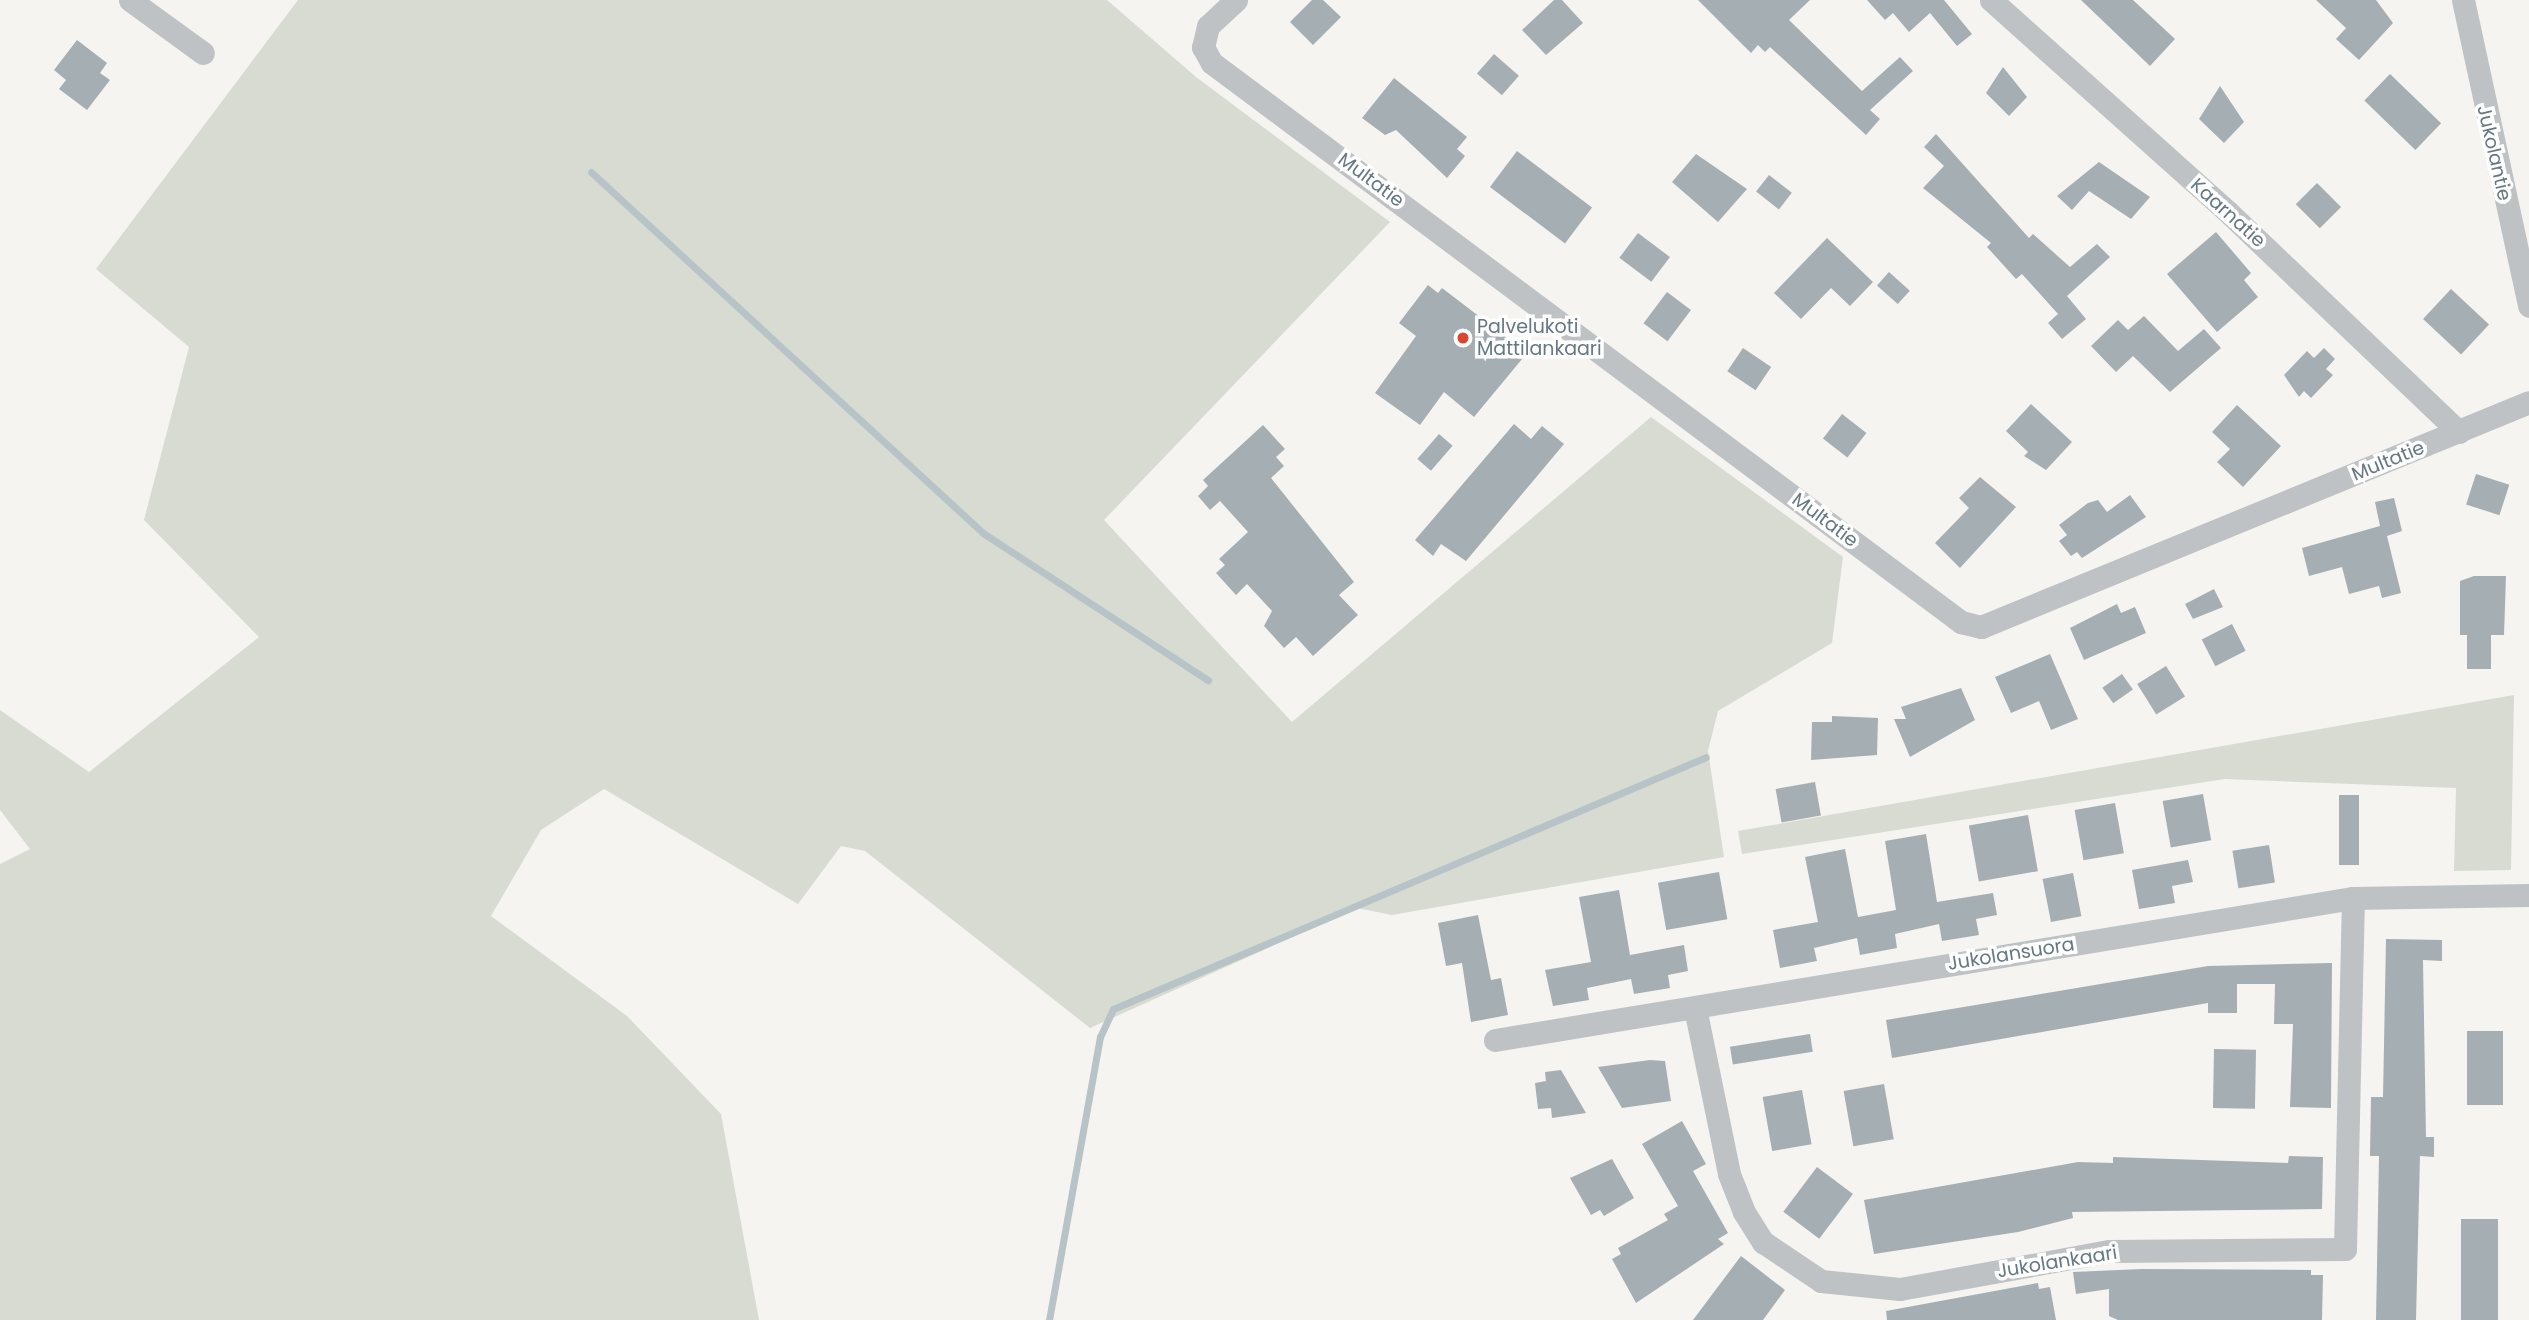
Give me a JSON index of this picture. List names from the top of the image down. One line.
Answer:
{"streets":{"street":["Jukolantie","Multatie","Kaarnatie","Jukolansuora","Jukolankaari"]},"crossings":[["Multatie","Kaarnatie"],["Jukolansuora","Jukolankaari"]],"places":["Palvelukoti Mattilankaari"]}
